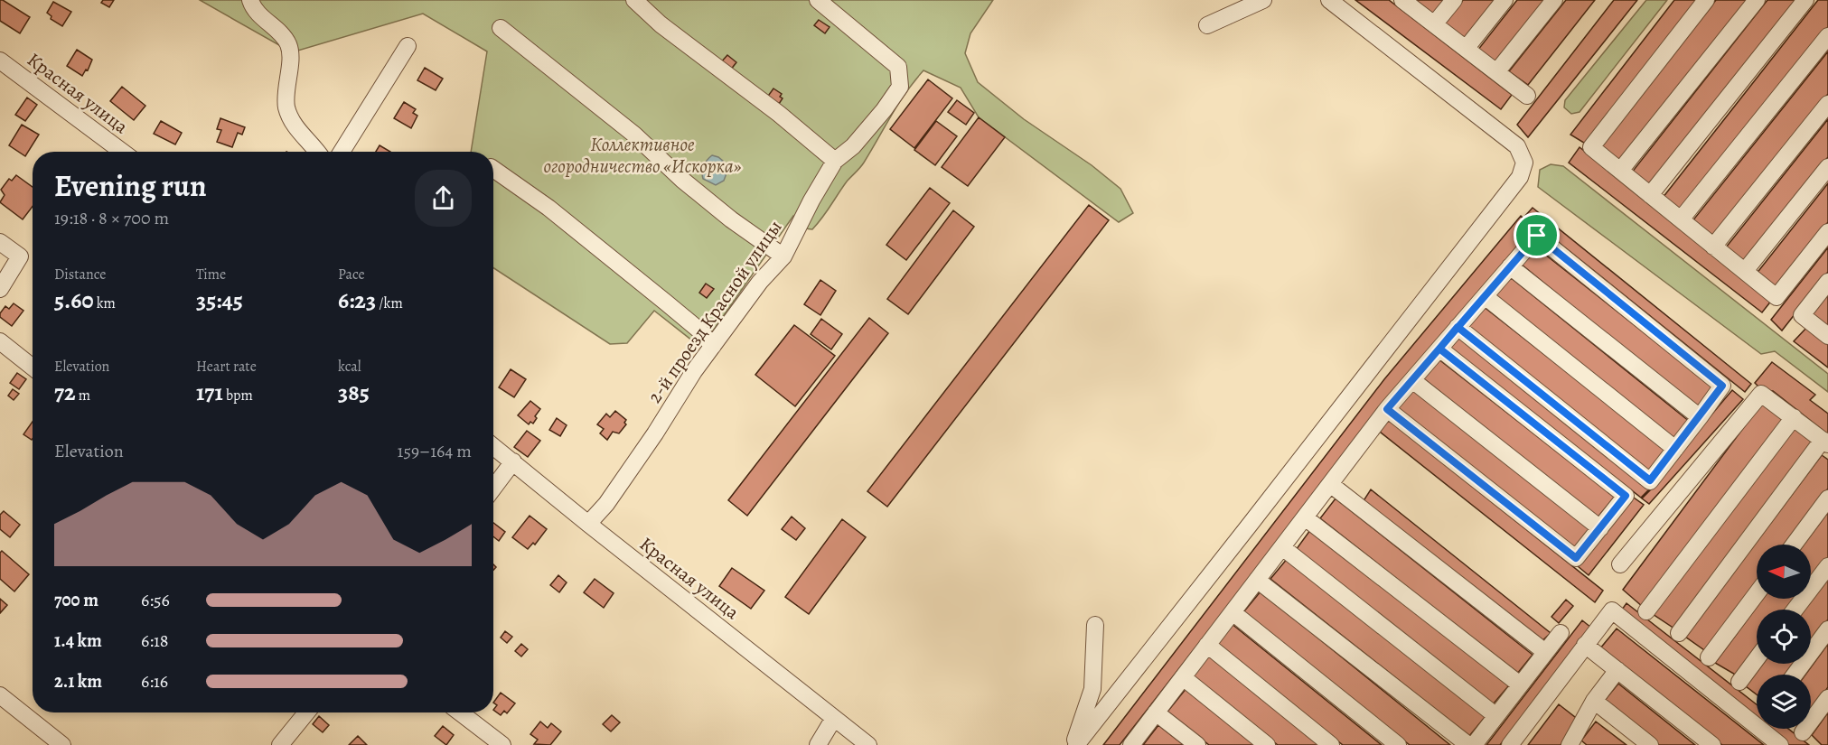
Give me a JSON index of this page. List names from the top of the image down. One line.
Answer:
{"streets":{"street":["Красная улица","2-й проезд Красной улицы"]},"crossings":[["Красная улица","2-й проезд Красной улицы"]],"parks":["Коллективное огородничество «Искорка»"],"north":"left","page":{"heading":["Evening run","19:18 · 8 × 700 m"],"stats":[["Distance","5.60 km"],["Time","35:45"],["Pace","6:23 /km"],["Elevation","72 m"],["Heart rate","171 bpm"],["kcal","385"]],"chart":["Elevation","159–164 m"],"list":[{"name":"700 m","note":"6:56"},{"name":"1.4 km","note":"6:18"},{"name":"2.1 km","note":"6:16"}]}}
